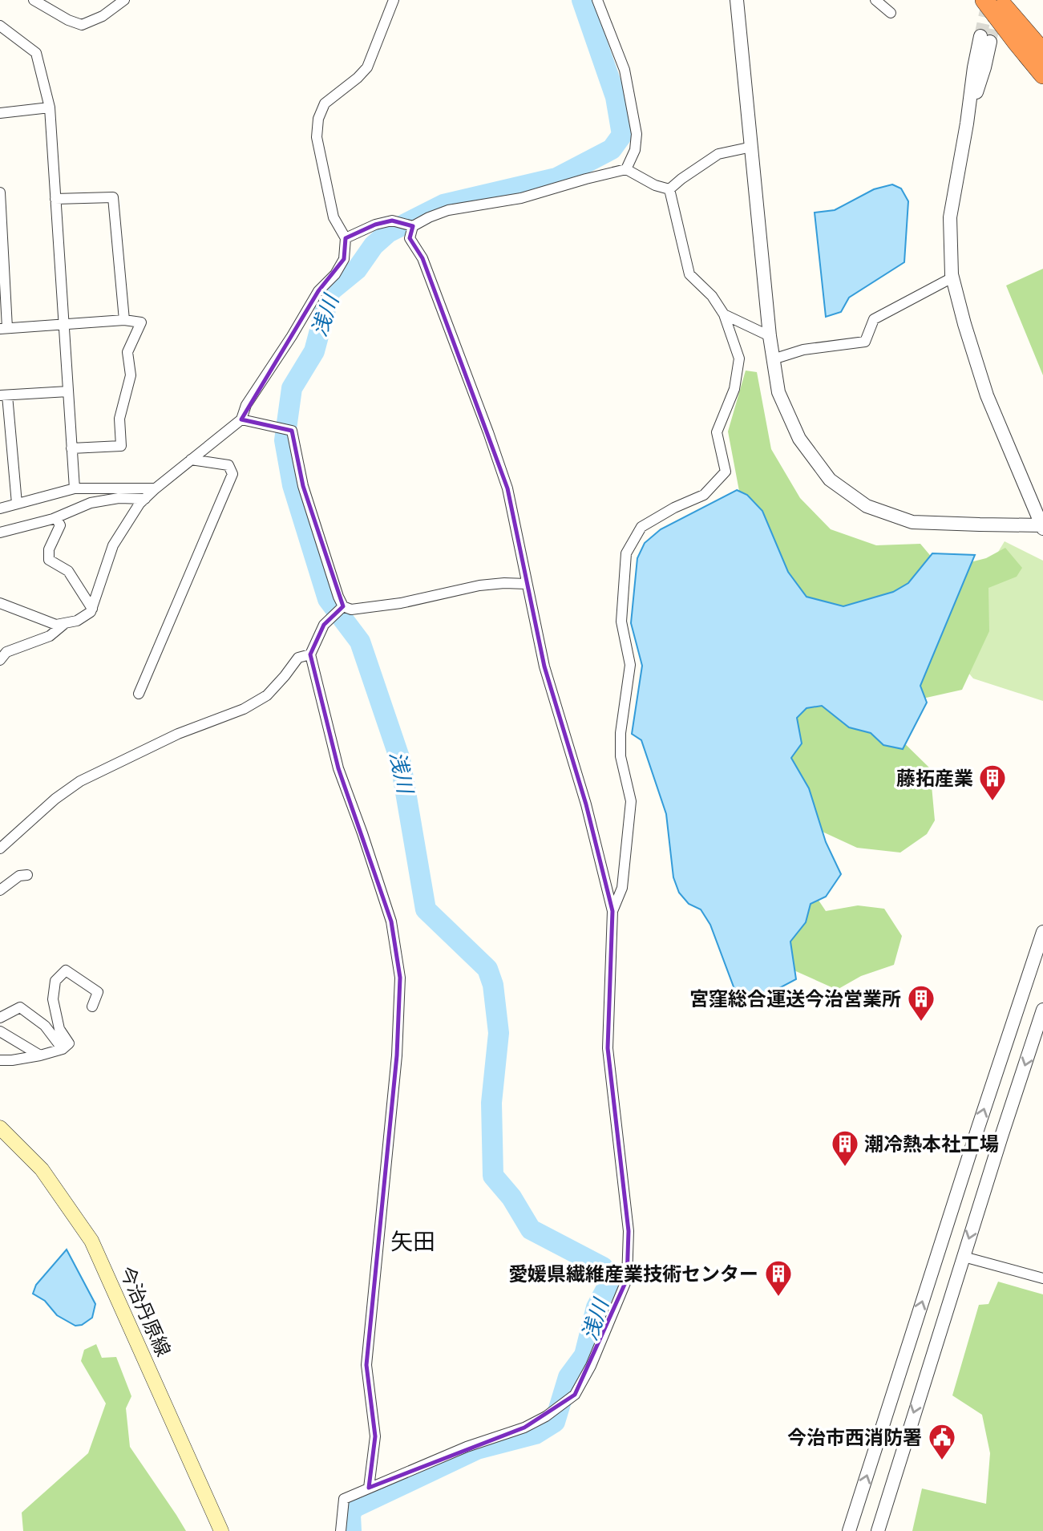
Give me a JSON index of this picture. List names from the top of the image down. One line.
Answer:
{"streets":{"main road":["今治丹原線"]},"districts":["矢田"],"water":["浅川"],"places":{"building":["藤拓産業","宮窪総合運送今治営業所","潮冷熱本社工場","愛媛県繊維産業技術センター"],"public building":["今治市西消防署"]}}
